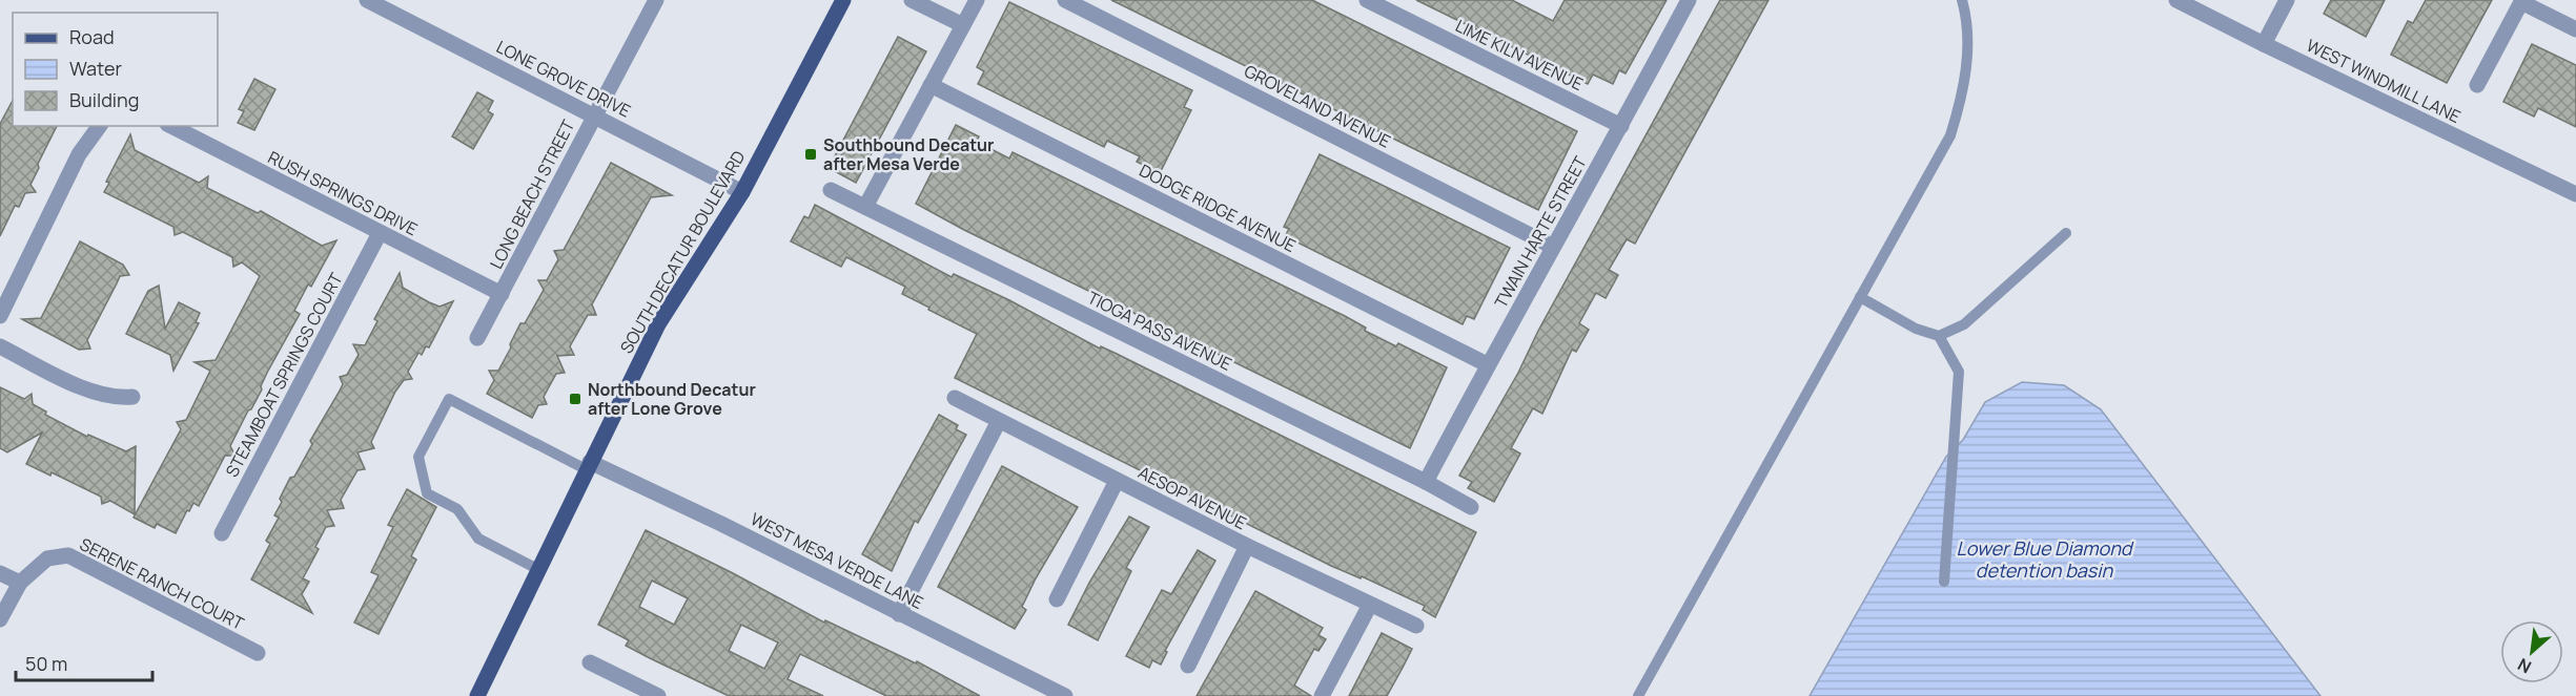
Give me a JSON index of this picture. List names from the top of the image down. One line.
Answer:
{"streets":{"main road":["SOUTH DECATUR BOULEVARD"],"street":["LIME KILN AVENUE","LONE GROVE DRIVE","WEST WINDMILL LANE","GROVELAND AVENUE","RUSH SPRINGS DRIVE","LONG BEACH STREET","DODGE RIDGE AVENUE","TWAIN HARTE STREET","TIOGA PASS AVENUE","STEAMBOAT SPRINGS COURT","AESOP AVENUE","WEST MESA VERDE LANE","SERENE RANCH COURT"]},"crossings":[["LIME KILN AVENUE","TWAIN HARTE STREET"],["LONE GROVE DRIVE","LONG BEACH STREET"],["LONE GROVE DRIVE","SOUTH DECATUR BOULEVARD"],["GROVELAND AVENUE","TWAIN HARTE STREET"],["RUSH SPRINGS DRIVE","LONG BEACH STREET"],["RUSH SPRINGS DRIVE","STEAMBOAT SPRINGS COURT"],["DODGE RIDGE AVENUE","TWAIN HARTE STREET"],["TWAIN HARTE STREET","TIOGA PASS AVENUE"],["SOUTH DECATUR BOULEVARD","WEST MESA VERDE LANE"]],"water":["Lower Blue Diamond detention basin"],"places":{"transit":["Southbound Decatur after Mesa Verde","Northbound Decatur after Lone Grove"]},"legend":["Road","Water","Building"],"scale_bar":"50 m","north":"bottom left"}
